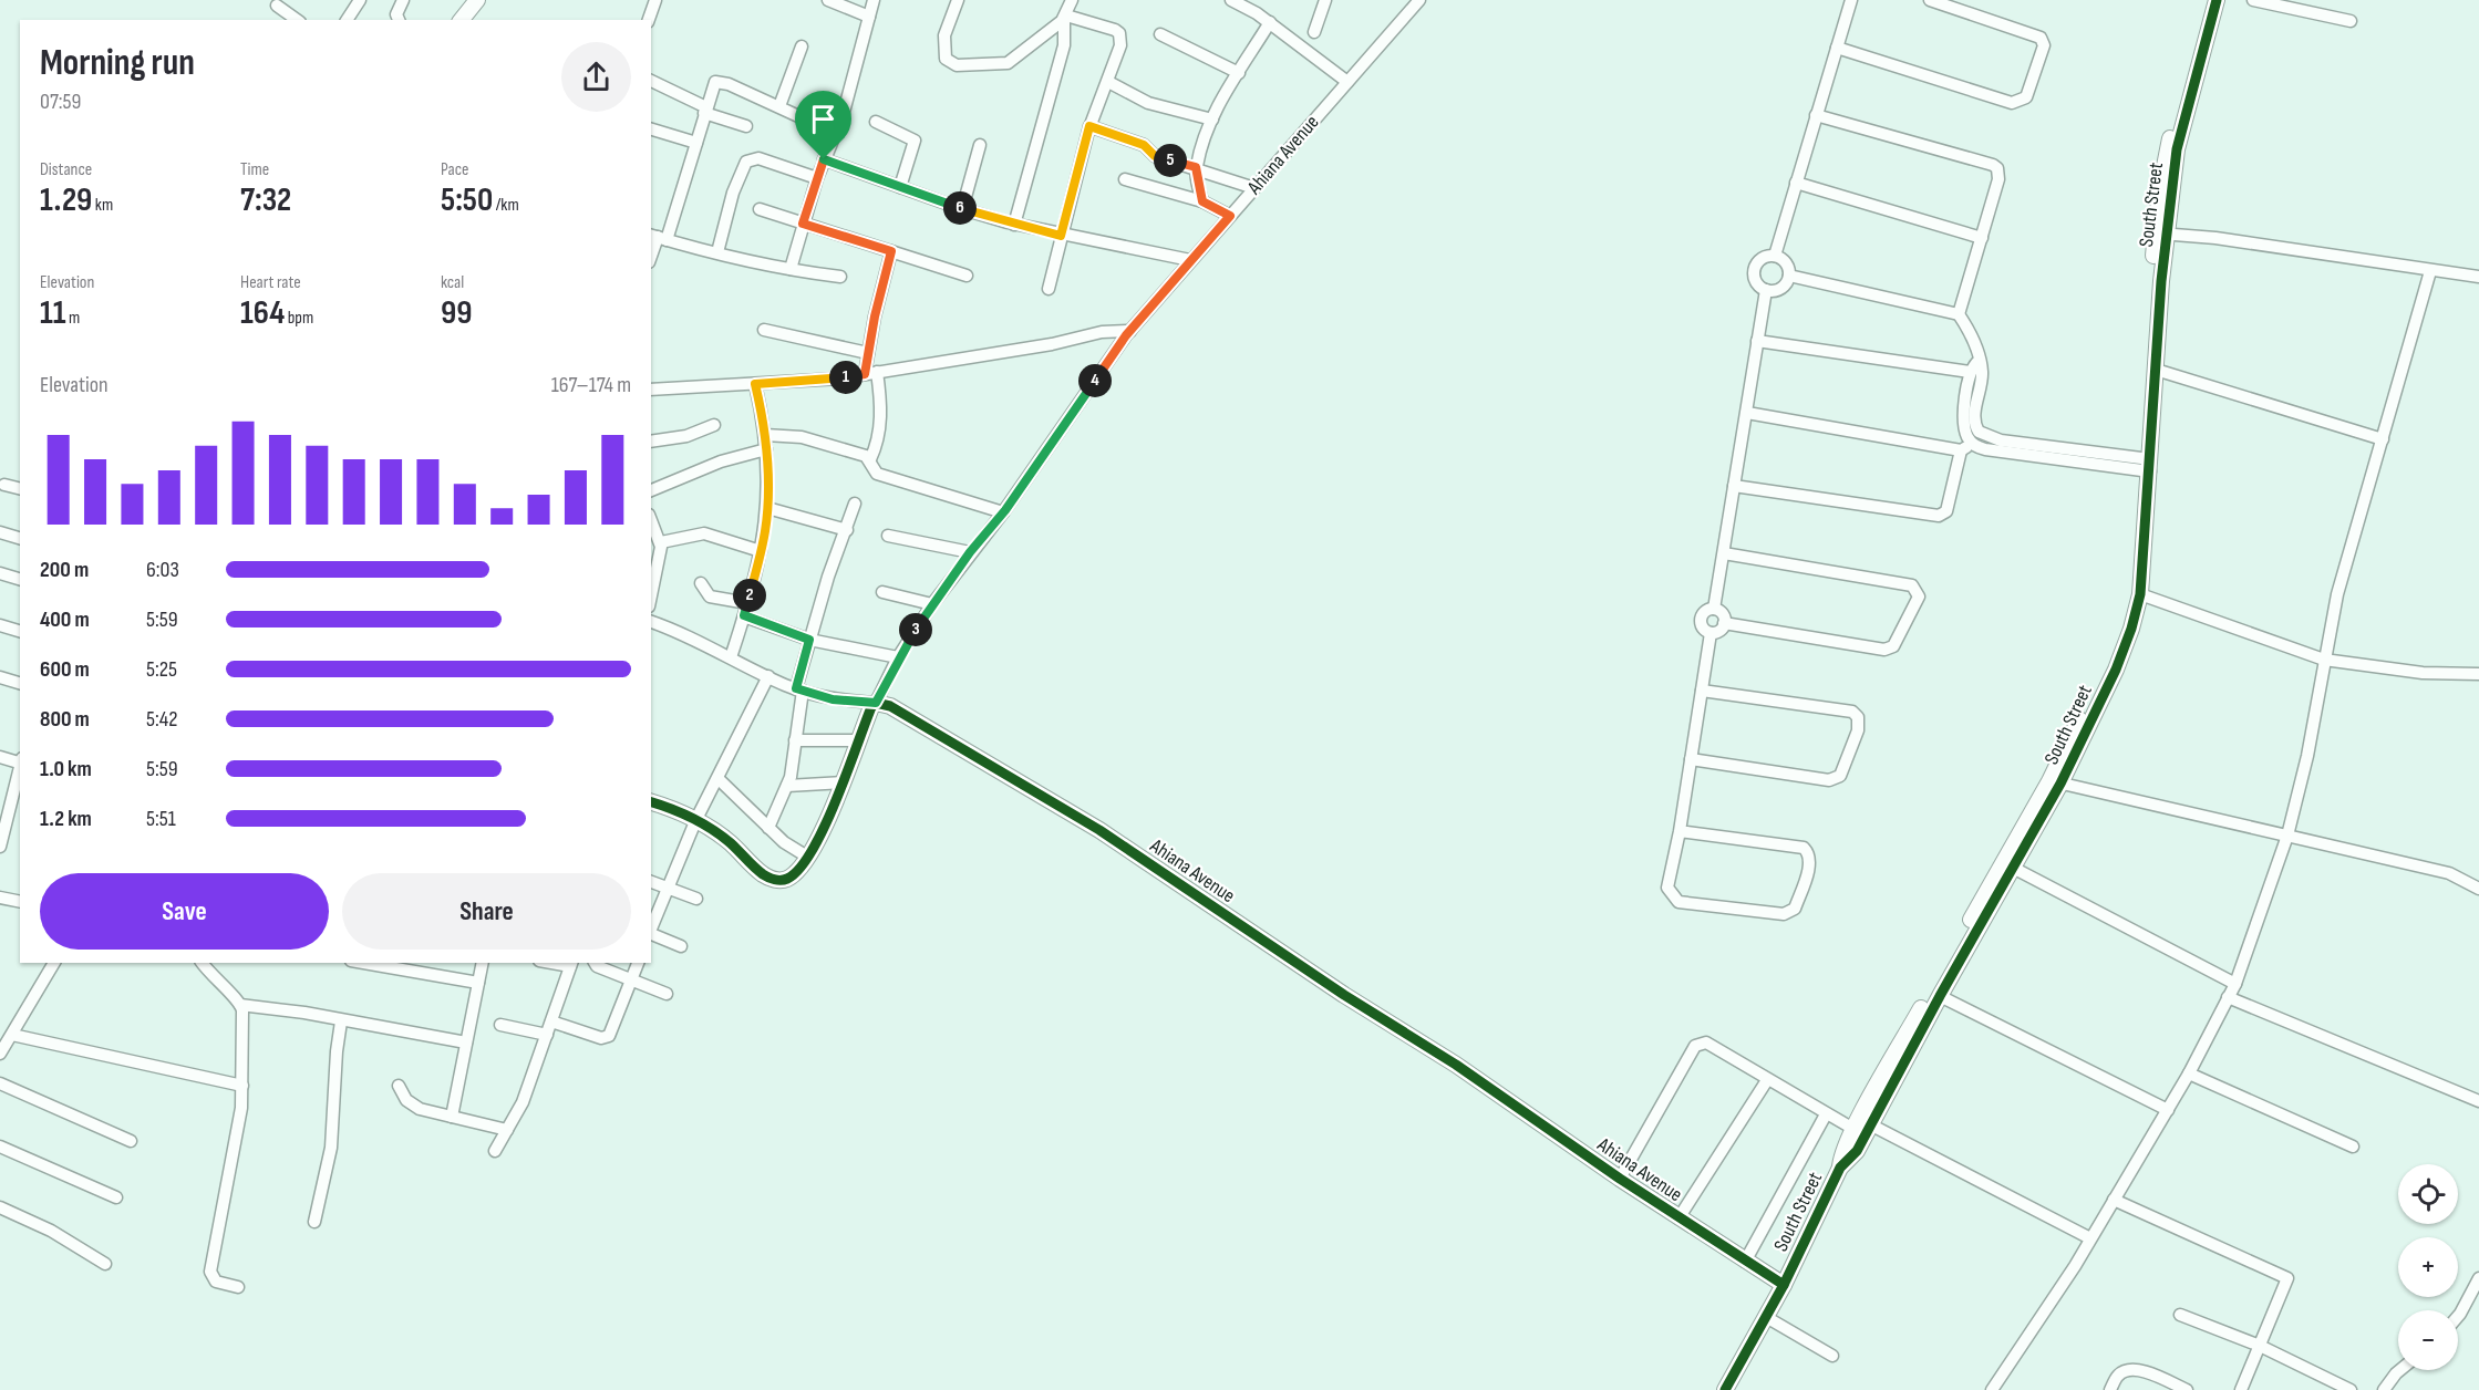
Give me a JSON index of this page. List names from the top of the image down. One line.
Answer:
{"streets":{"street":["Ahiana Avenue","South Street"]},"crossings":[["Ahiana Avenue","South Street"]],"page":{"heading":["Morning run","07:59"],"stats":[["Distance","1.29 km"],["Time","7:32"],["Pace","5:50 /km"],["Elevation","11 m"],["Heart rate","164 bpm"],["kcal","99"]],"pins":["5","6","1","4","2","3"],"chart":["Elevation","167–174 m"],"list":[{"name":"200 m","note":"6:03"},{"name":"400 m","note":"5:59"},{"name":"600 m","note":"5:25"},{"name":"800 m","note":"5:42"},{"name":"1.0 km","note":"5:59"},{"name":"1.2 km","note":"5:51"}],"buttons":["Save","Share"],"map_buttons":["+","−"]}}
